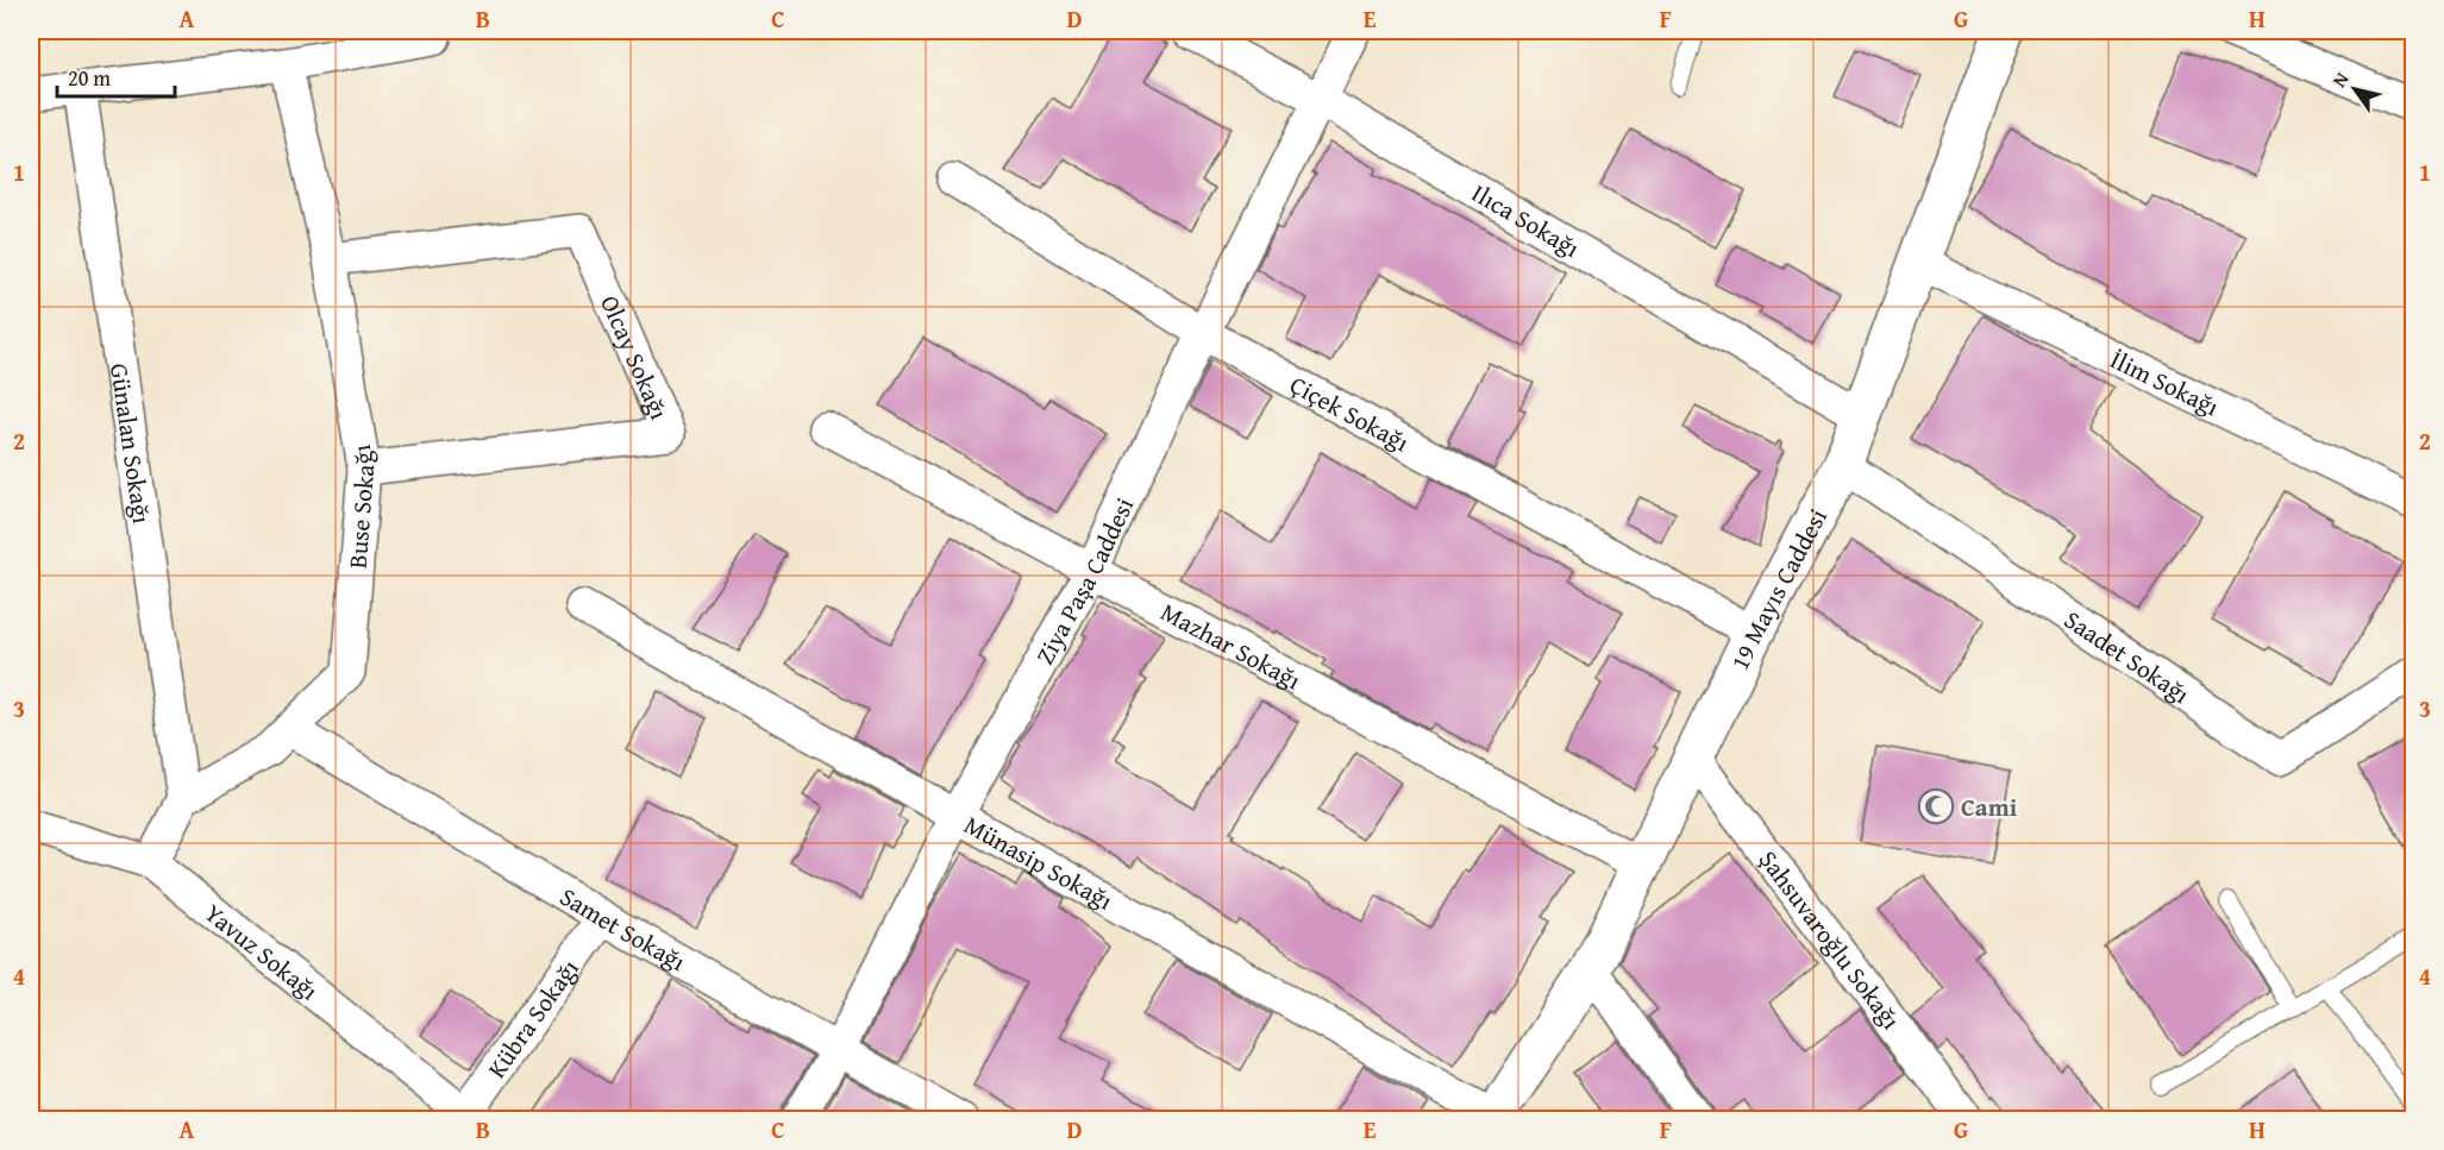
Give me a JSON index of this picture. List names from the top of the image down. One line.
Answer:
{"streets":{"street":["Ilıca Sokağı","Olcay Sokağı","İlim Sokağı","Çiçek Sokağı","Günalan Sokağı","Buse Sokağı","Ziya Paşa Caddesi","19 Mayıs Caddesi","Mazhar Sokağı","Saadet Sokağı","Münasip Sokağı","Samet Sokağı","Şahsuvaroğlu Sokağı","Yavuz Sokağı","Kübra Sokağı"]},"crossings":[["Ilıca Sokağı","Ziya Paşa Caddesi"],["Ilıca Sokağı","19 Mayıs Caddesi"],["Olcay Sokağı","Buse Sokağı"],["İlim Sokağı","19 Mayıs Caddesi"],["Çiçek Sokağı","Ziya Paşa Caddesi"],["Çiçek Sokağı","19 Mayıs Caddesi"],["Günalan Sokağı","Buse Sokağı"],["Buse Sokağı","Samet Sokağı"],["Ziya Paşa Caddesi","Mazhar Sokağı"],["Ziya Paşa Caddesi","Münasip Sokağı"],["Ziya Paşa Caddesi","Samet Sokağı"],["19 Mayıs Caddesi","Mazhar Sokağı"],["19 Mayıs Caddesi","Saadet Sokağı"],["19 Mayıs Caddesi","Münasip Sokağı"],["19 Mayıs Caddesi","Şahsuvaroğlu Sokağı"],["Samet Sokağı","Kübra Sokağı"],["Yavuz Sokağı","Kübra Sokağı"]],"places":{"mosque":["Cami"]},"scale_bar":"20 m","north":"top left","grid":{"columns":["A","B","C","D","E","F","G","H"],"rows":["1","2","3","4"]}}
